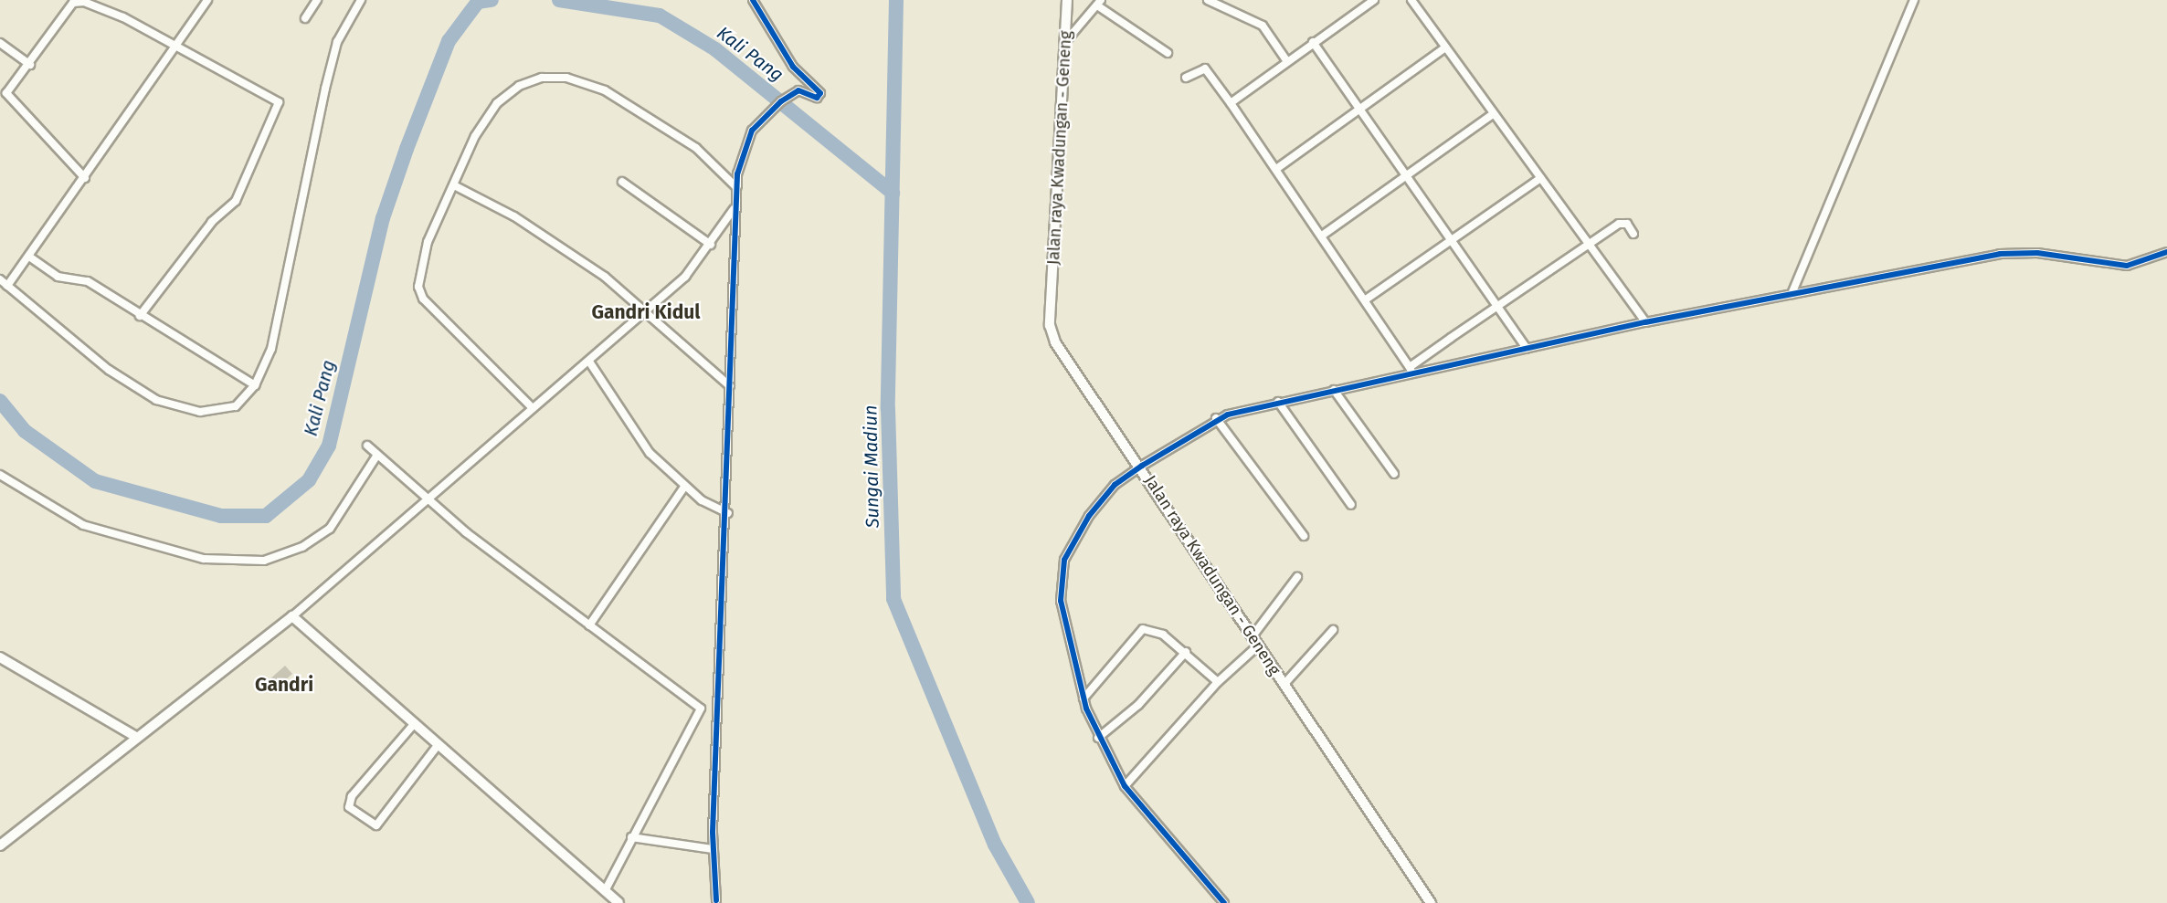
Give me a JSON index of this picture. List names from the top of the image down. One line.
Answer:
{"streets":{"main road":["Jalan raya Kwadungan - Geneng"]},"districts":["Gandri Kidul","Gandri"],"water":["Kali Pang","Sungai Madiun"]}
